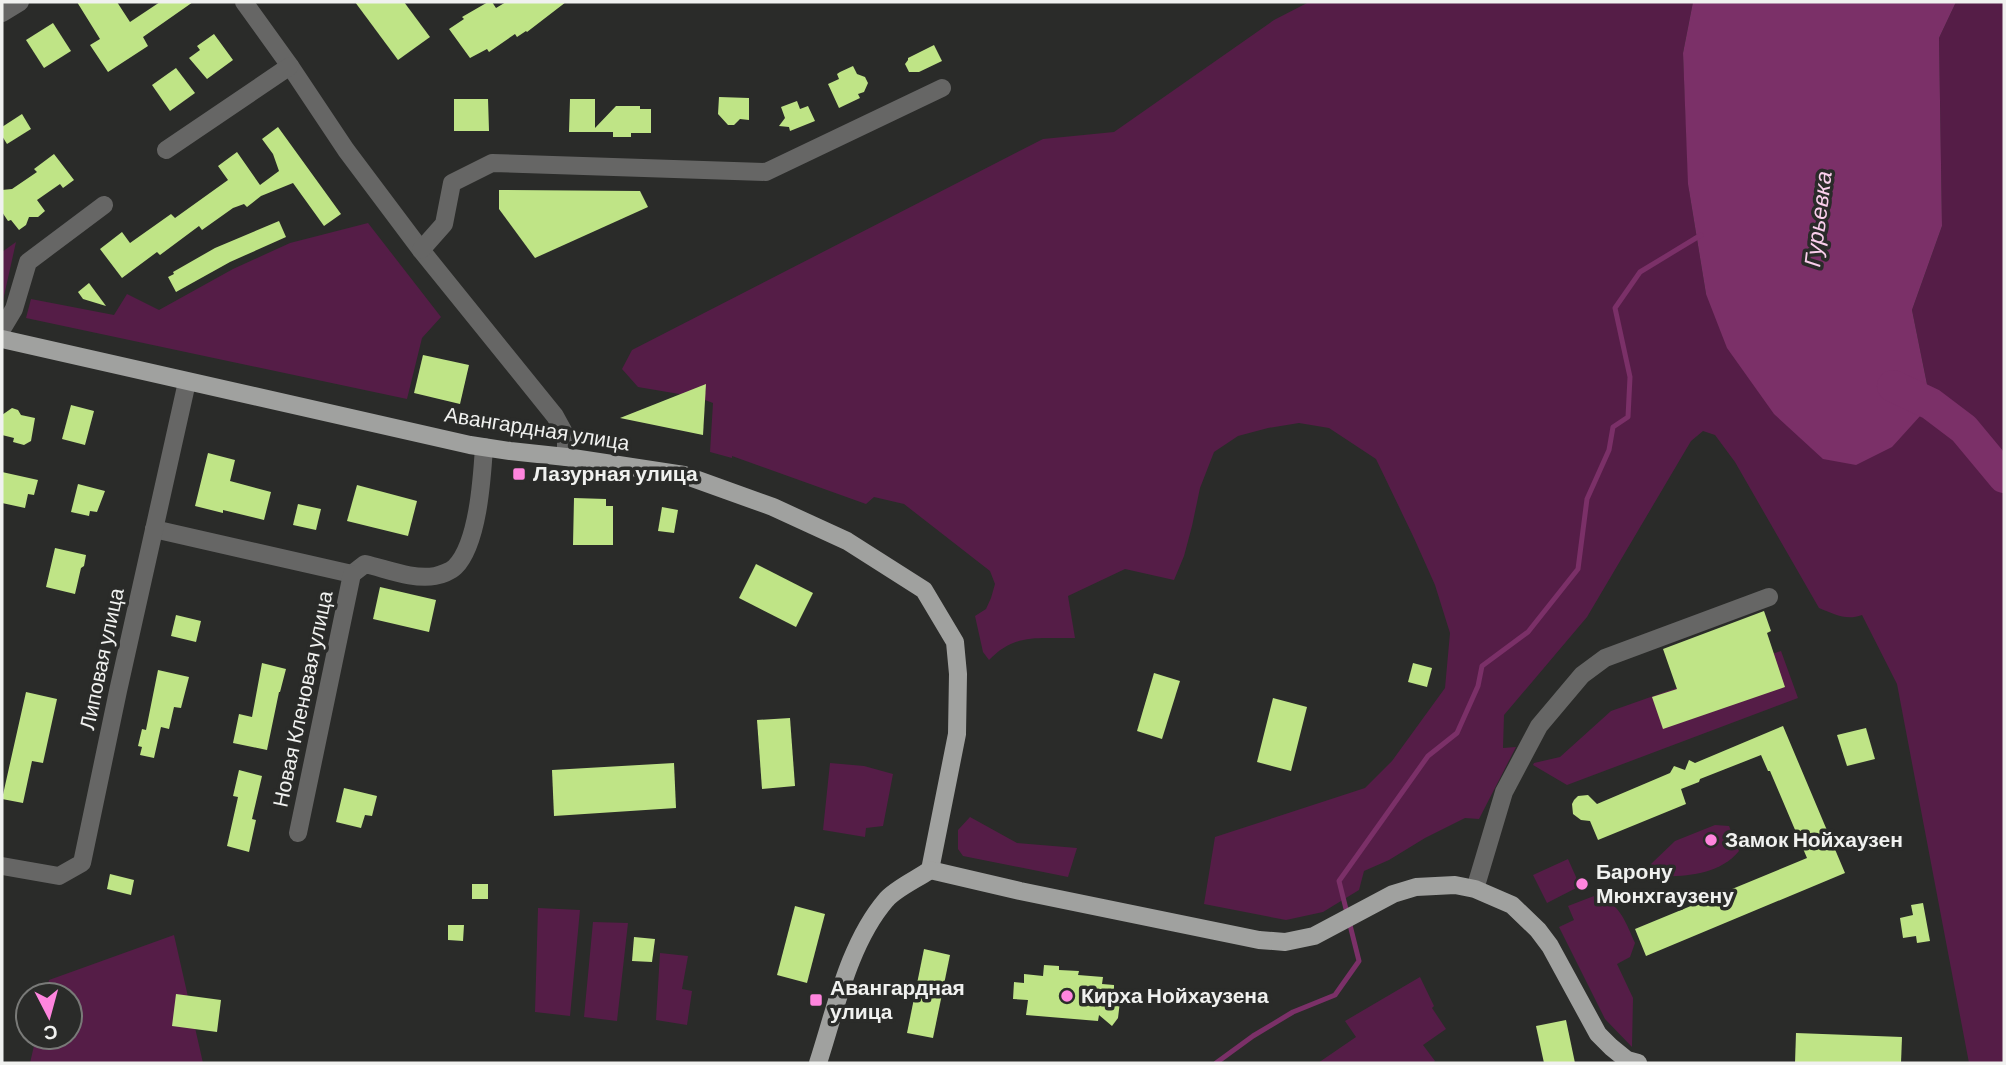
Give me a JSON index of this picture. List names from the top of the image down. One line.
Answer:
{"streets":{"main road":["Авангардная улица"],"street":["Липовая улица","Новая Кленовая улица"]},"crossings":[["Авангардная улица","Липовая улица"]],"water":["Гурьевка"],"places":{"transit":["Лазурная улица","Авангардная улица"],"other":["Замок Нойхаузен","Барону Мюнхгаузену","Кирха Нойхаузена"]},"north":"bottom"}
